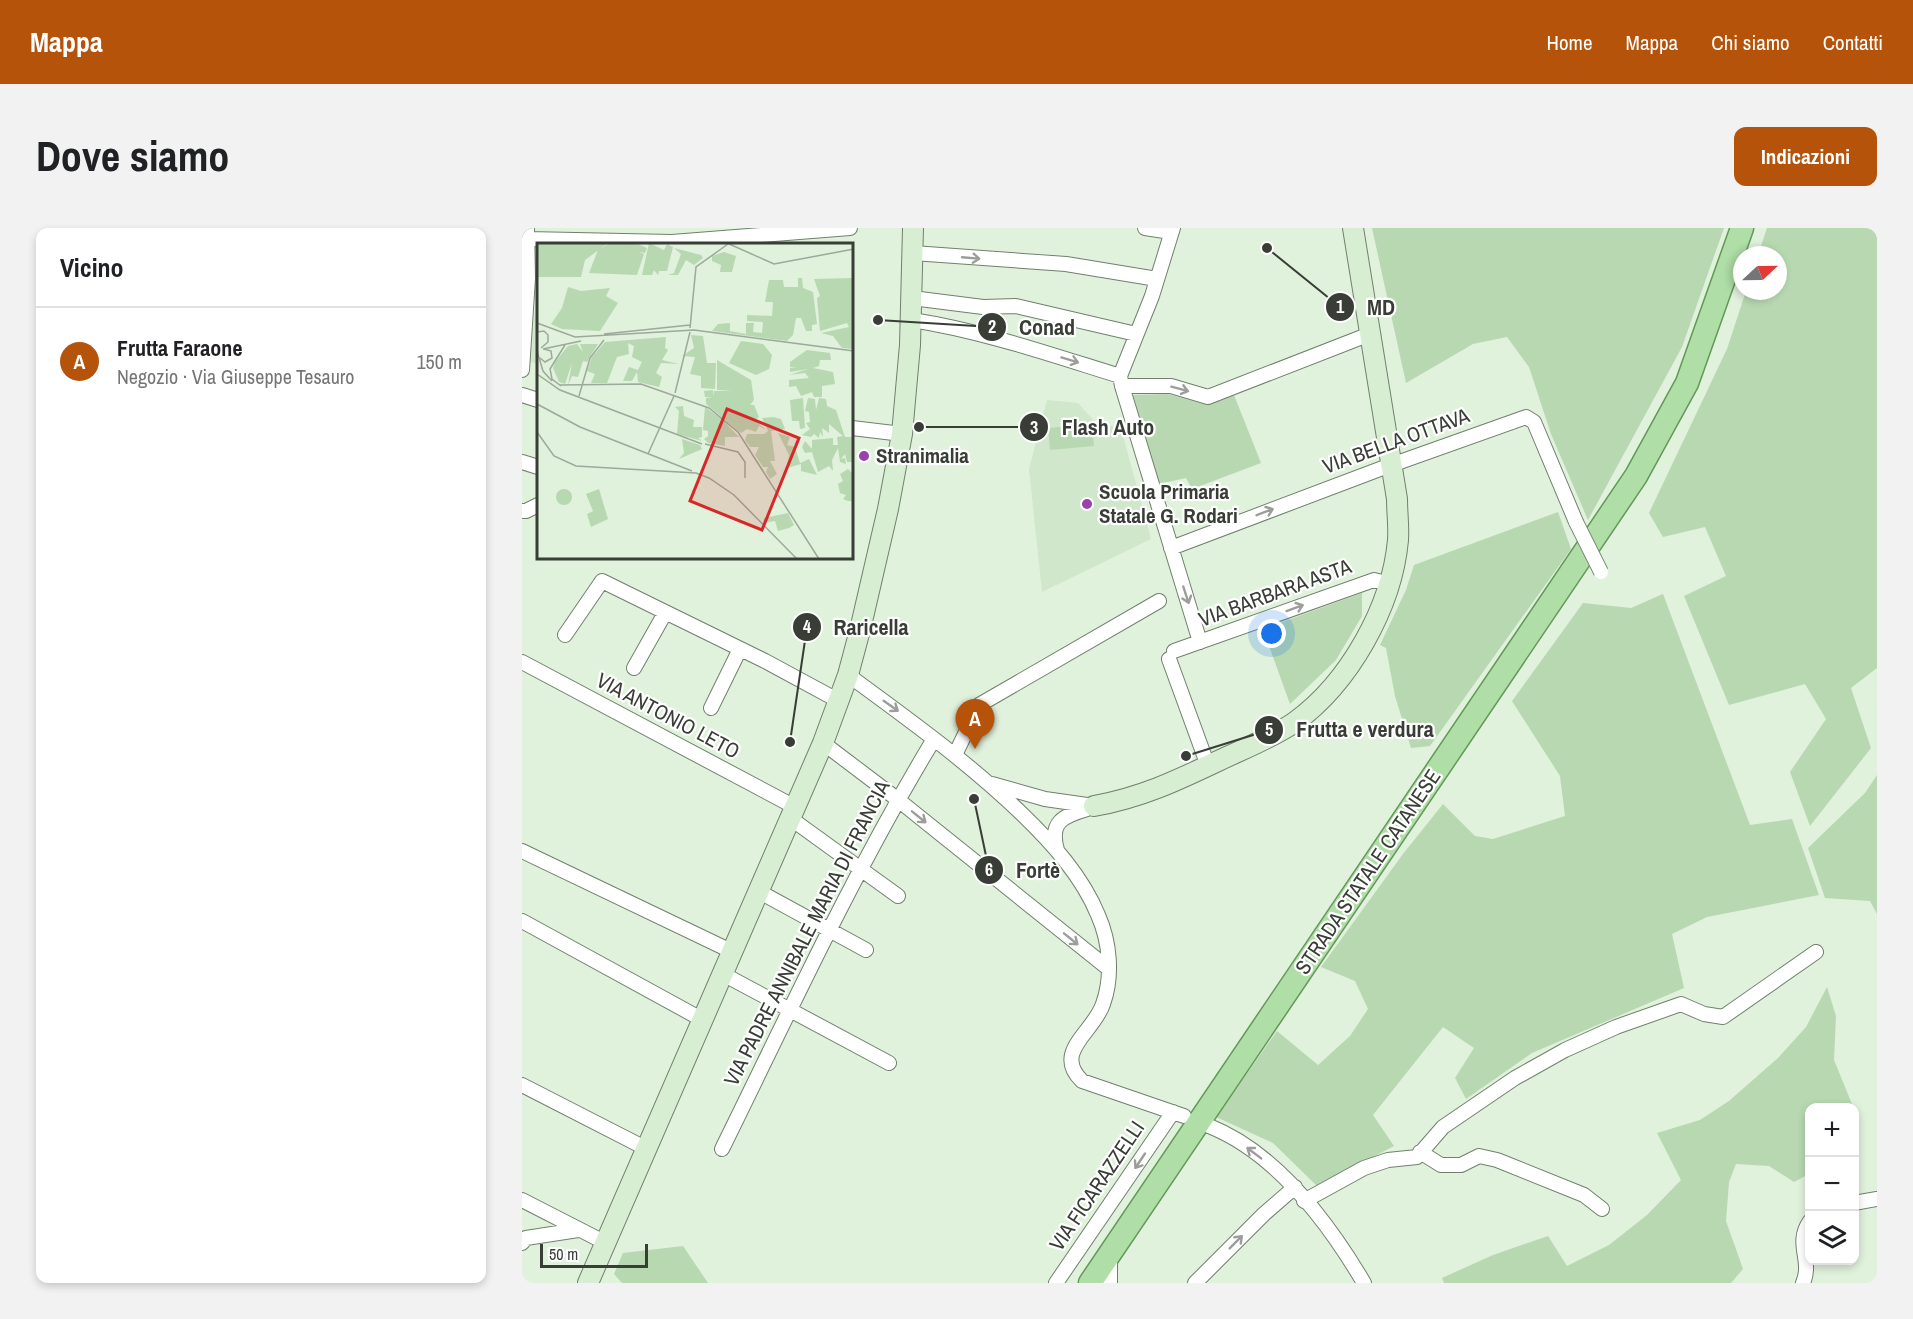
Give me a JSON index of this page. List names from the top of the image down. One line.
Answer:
{"streets":{"main road":["STRADA STATALE CATANESE"],"street":["VIA BELLA OTTAVA","VIA BARBARA ASTA","VIA ANTONIO LETO","VIA PADRE ANNIBALE MARIA DI FRANCIA","VIA FICARAZZELLI"]},"crossings":[["VIA ANTONIO LETO","VIA PADRE ANNIBALE MARIA DI FRANCIA"]],"one_way":["VIA BELLA OTTAVA","VIA BARBARA ASTA"],"places":["MD","Conad","Flash Auto","Stranimalia","Scuola Primaria Statale G. Rodari","Raricella","Frutta e verdura","Fortè"],"scale_bar":"50 m","north":"right","page":{"header":"Mappa","nav":["Home","Mappa","Chi siamo","Contatti"],"buttons":"Indicazioni","title":"Dove siamo","heading":"Vicino","list":[{"mark":"A","name":"Frutta Faraone","note":"Negozio · Via Giuseppe Tesauro","value":"150 m"}],"pins":"A","map_buttons":["+","−"],"scale":"50 m"}}
